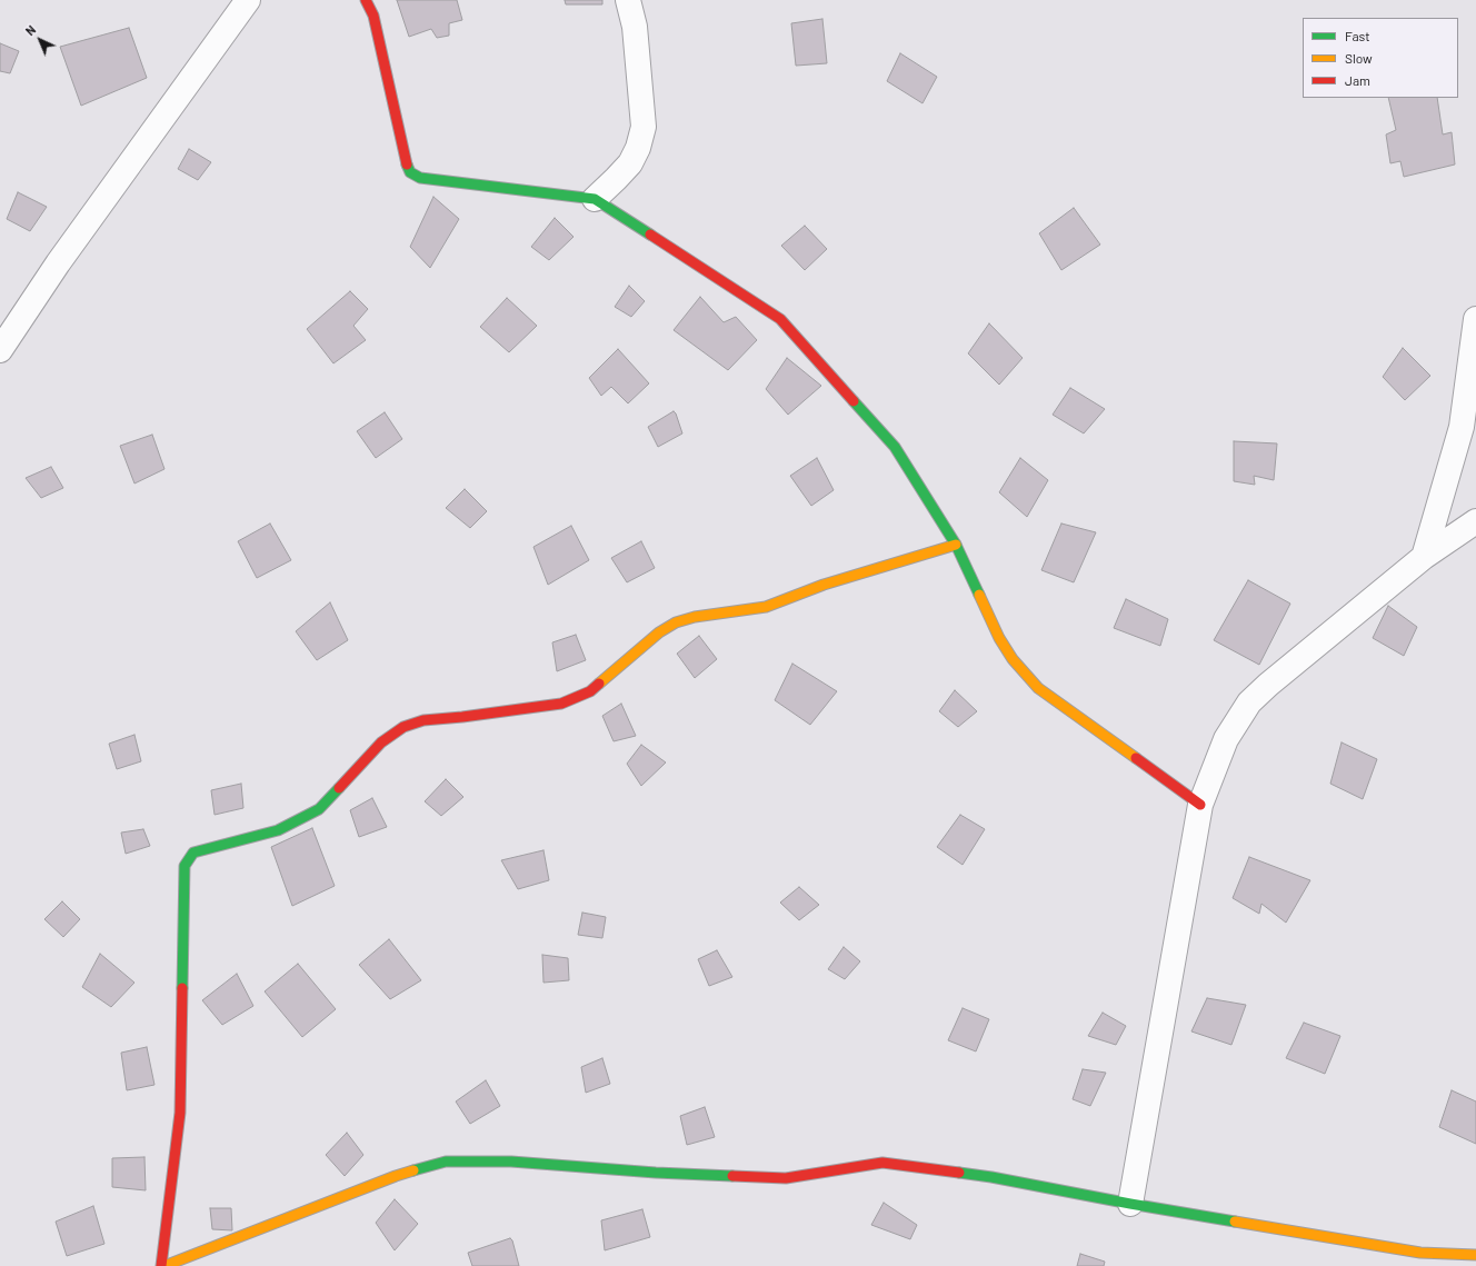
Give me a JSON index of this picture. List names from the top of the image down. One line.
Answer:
{"legend":["Fast","Slow","Jam"],"north":"top left"}
